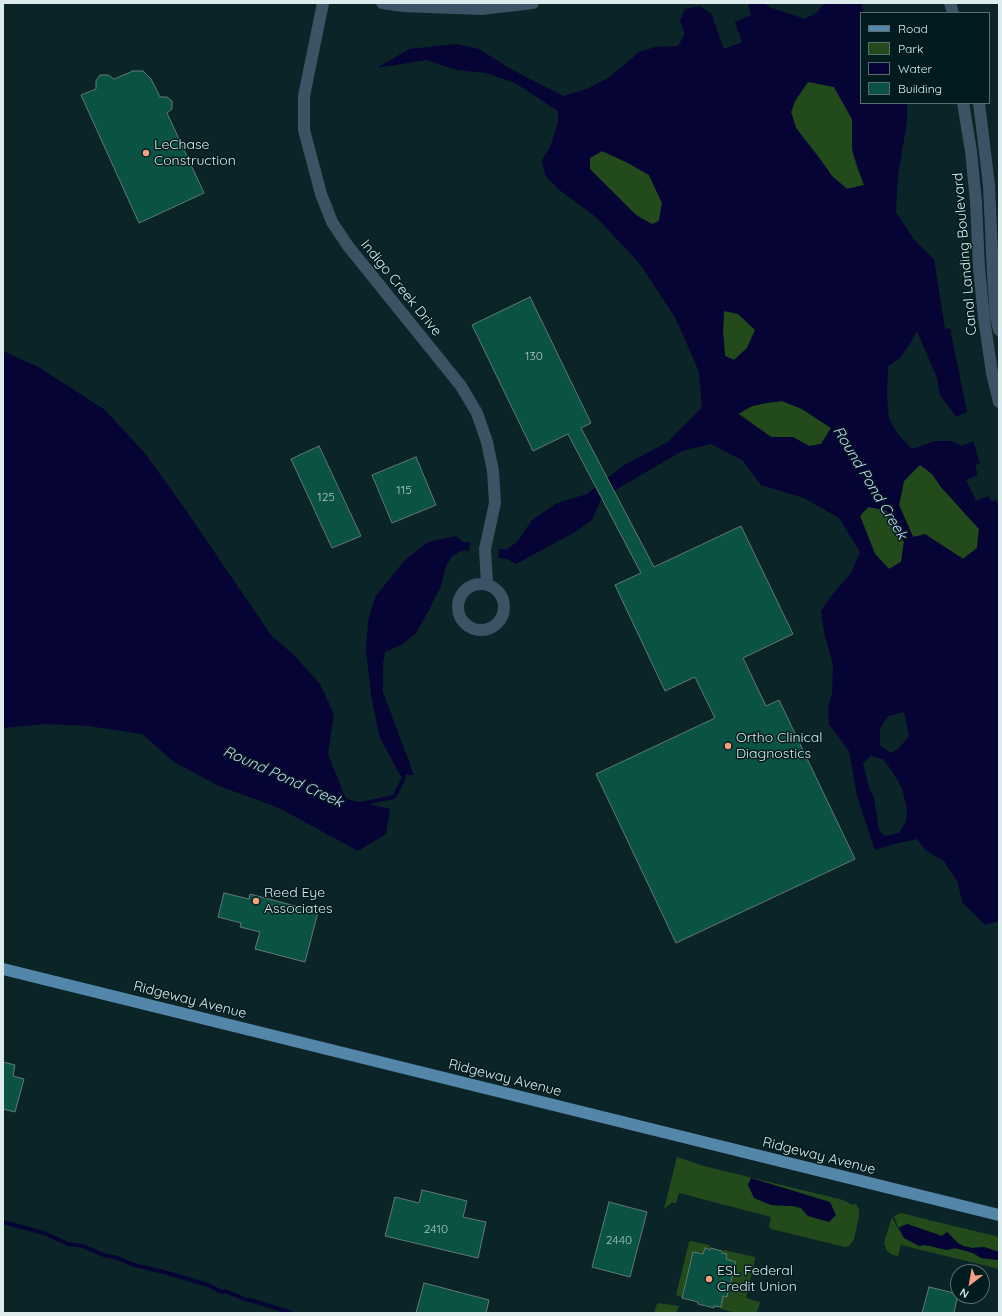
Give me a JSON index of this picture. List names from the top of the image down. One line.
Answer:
{"streets":{"main road":["Ridgeway Avenue"],"street":["Canal Landing Boulevard","Indigo Creek Drive"]},"water":["Round Pond Creek"],"places":["LeChase Construction","Ortho Clinical Diagnostics","Reed Eye Associates","ESL Federal Credit Union"],"house_numbers":["130","115","125","2410","2440"],"legend":["Road","Park","Water","Building"],"north":"bottom left"}
